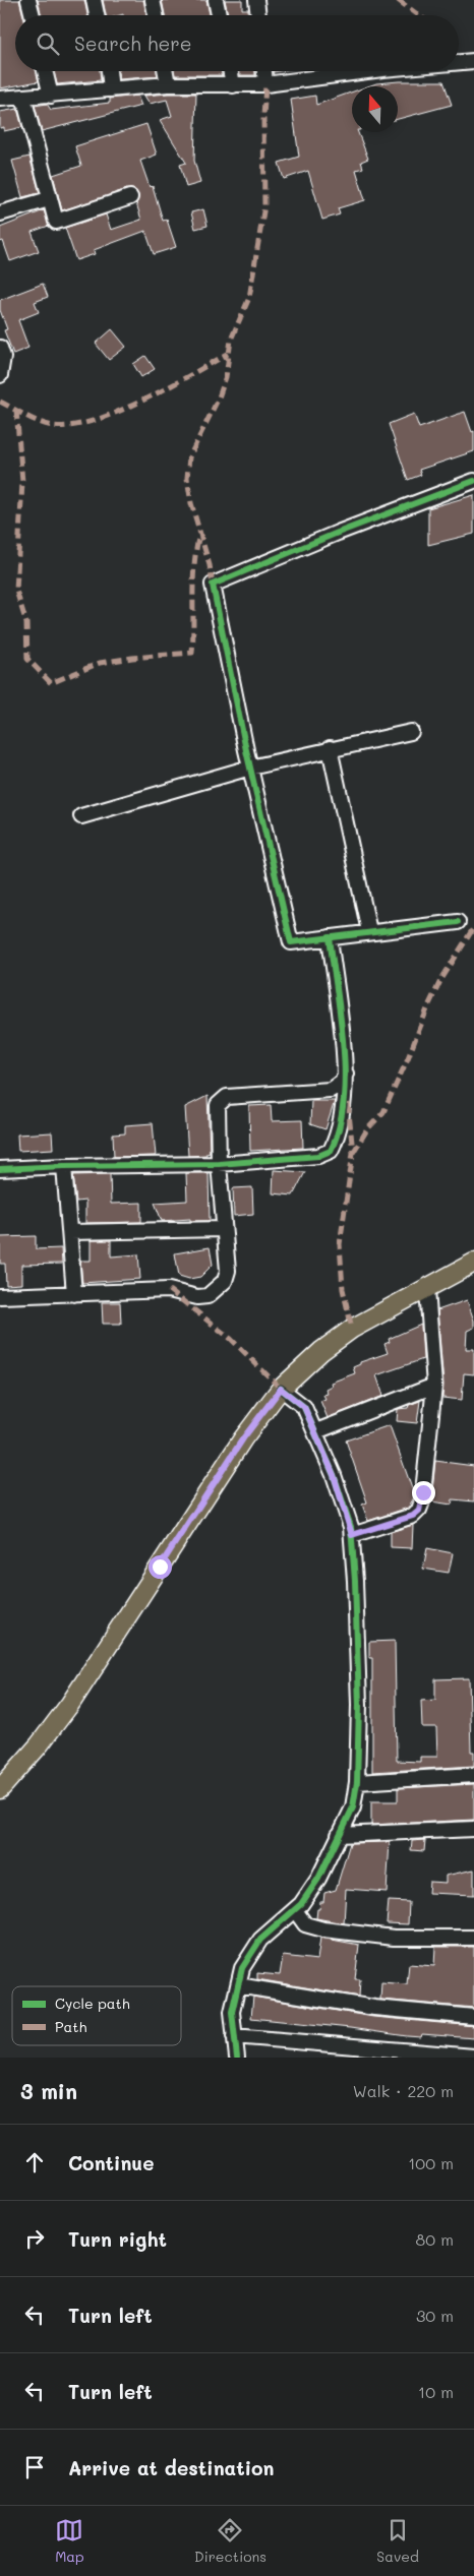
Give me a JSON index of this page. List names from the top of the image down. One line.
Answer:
{"legend":["Cycle path","Path"],"north":"top","page":{"search":"Search here","heading":["3 min","Walk · 220 m"],"list":[["Continue","100 m"],["Turn right","80 m"],["Turn left","30 m"],["Turn left","10 m"],"Arrive at destination"],"nav":["Map","Directions","Saved"]}}
